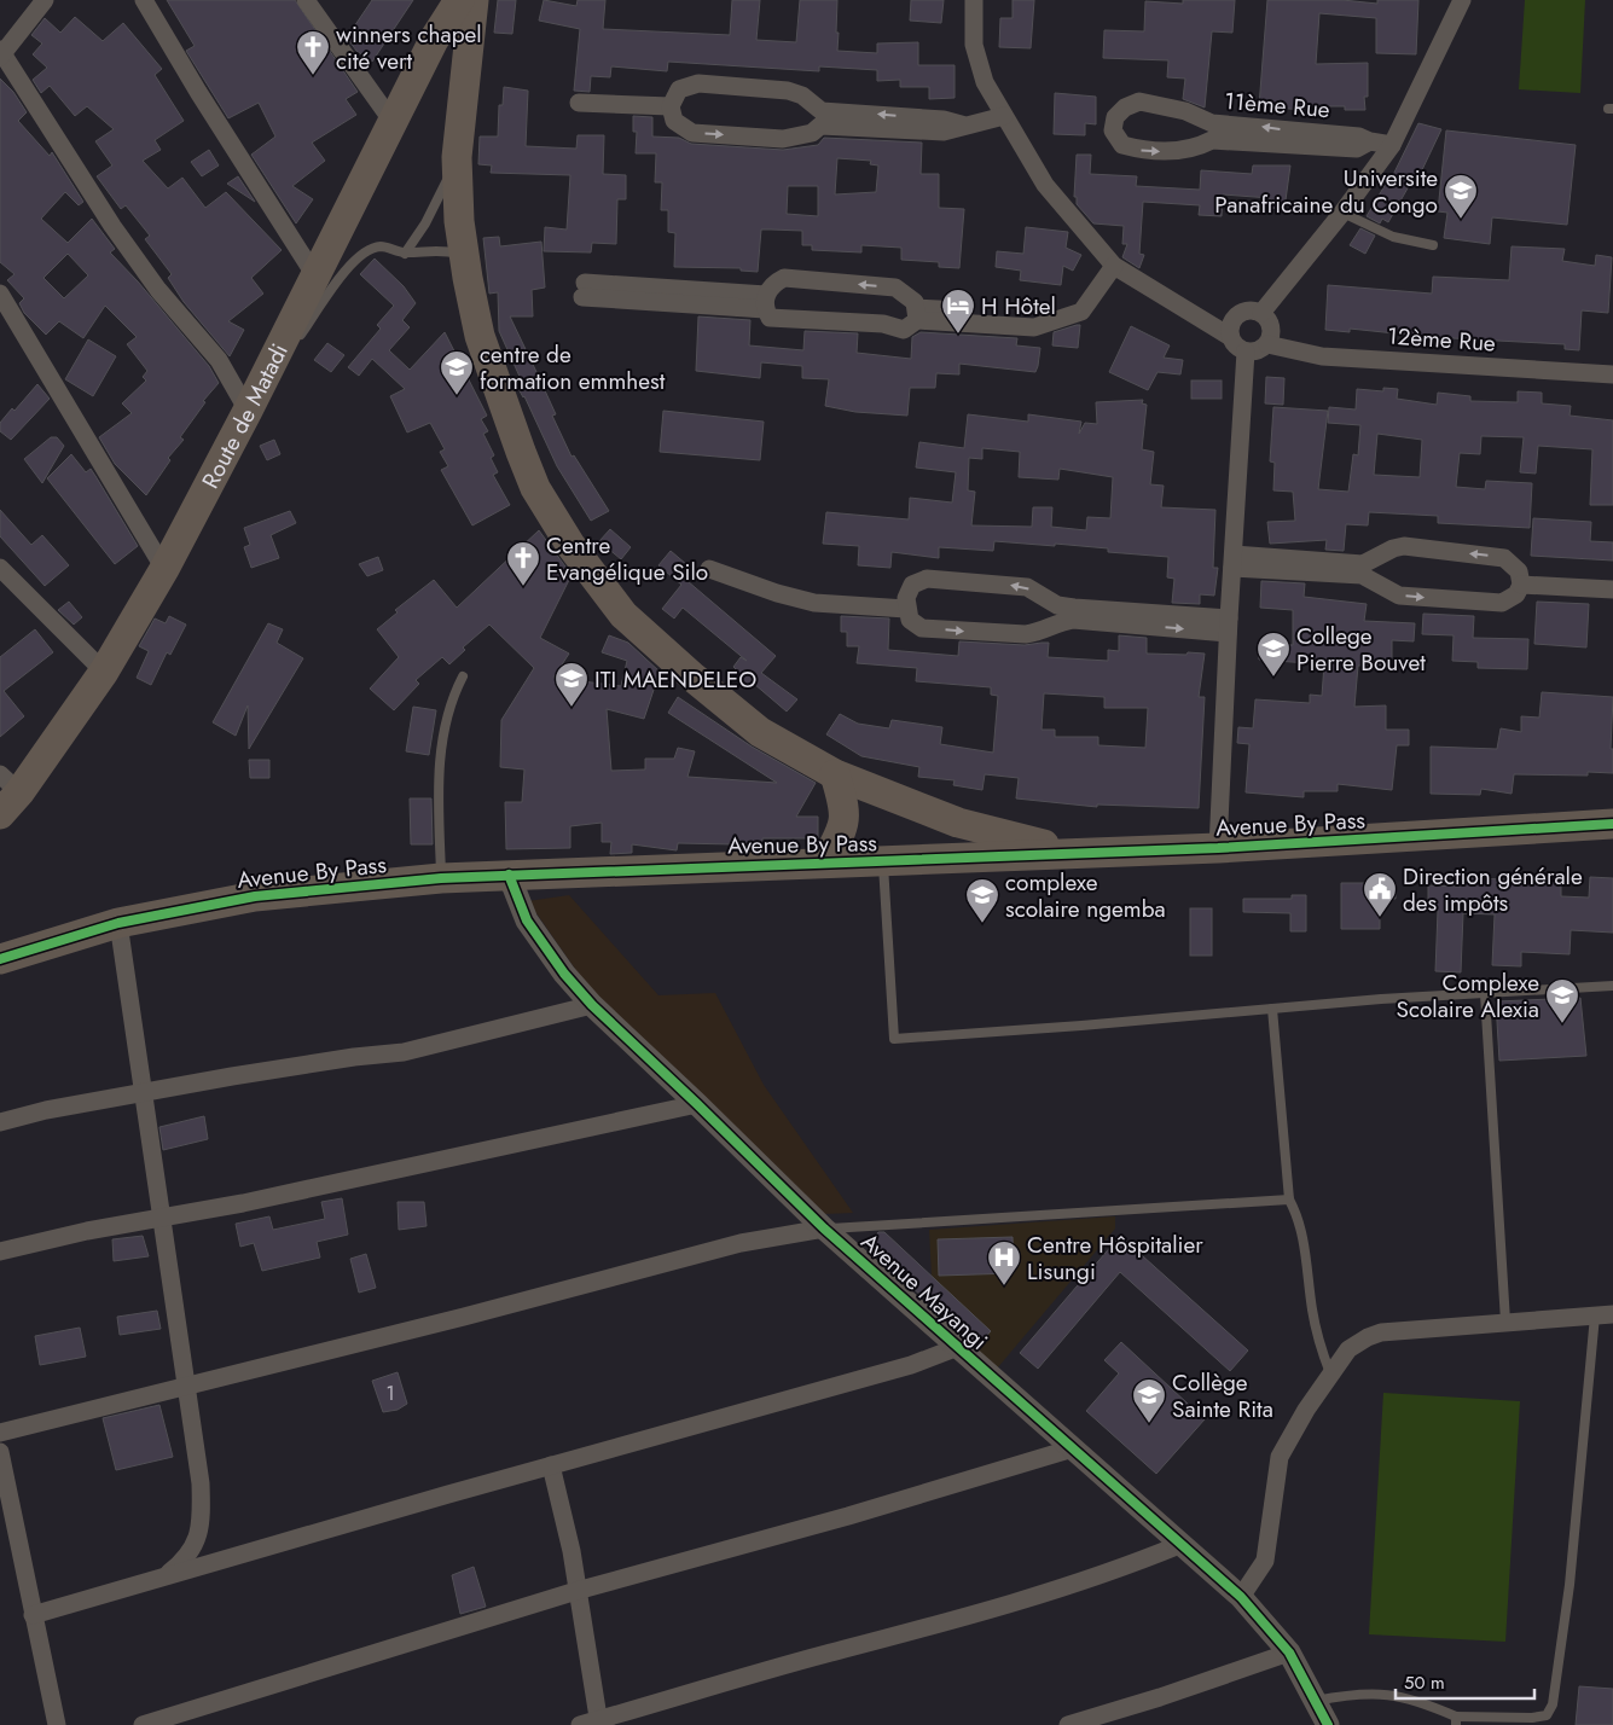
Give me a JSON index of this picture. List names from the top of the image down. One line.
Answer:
{"streets":{"highway":["Route de Matadi","Avenue By Pass"],"street":["11ème Rue","12ème Rue","Avenue Mayangi"]},"crossings":[["Avenue By Pass","Avenue Mayangi"]],"places":{"church":["winners chapel cité vert","Centre Evangélique Silo"],"school or university":["Universite Panafricaine du Congo","centre de formation emmhest","College Pierre Bouvet","ITI MAENDELEO","complexe scolaire ngemba","Complexe Scolaire Alexia","Collège Sainte Rita"],"hotel":["H Hôtel"],"public building":["Direction générale des impôts"],"hospital":["Centre Hôspitalier Lisungi"]},"house_numbers":["1"],"scale_bar":"50 m"}
